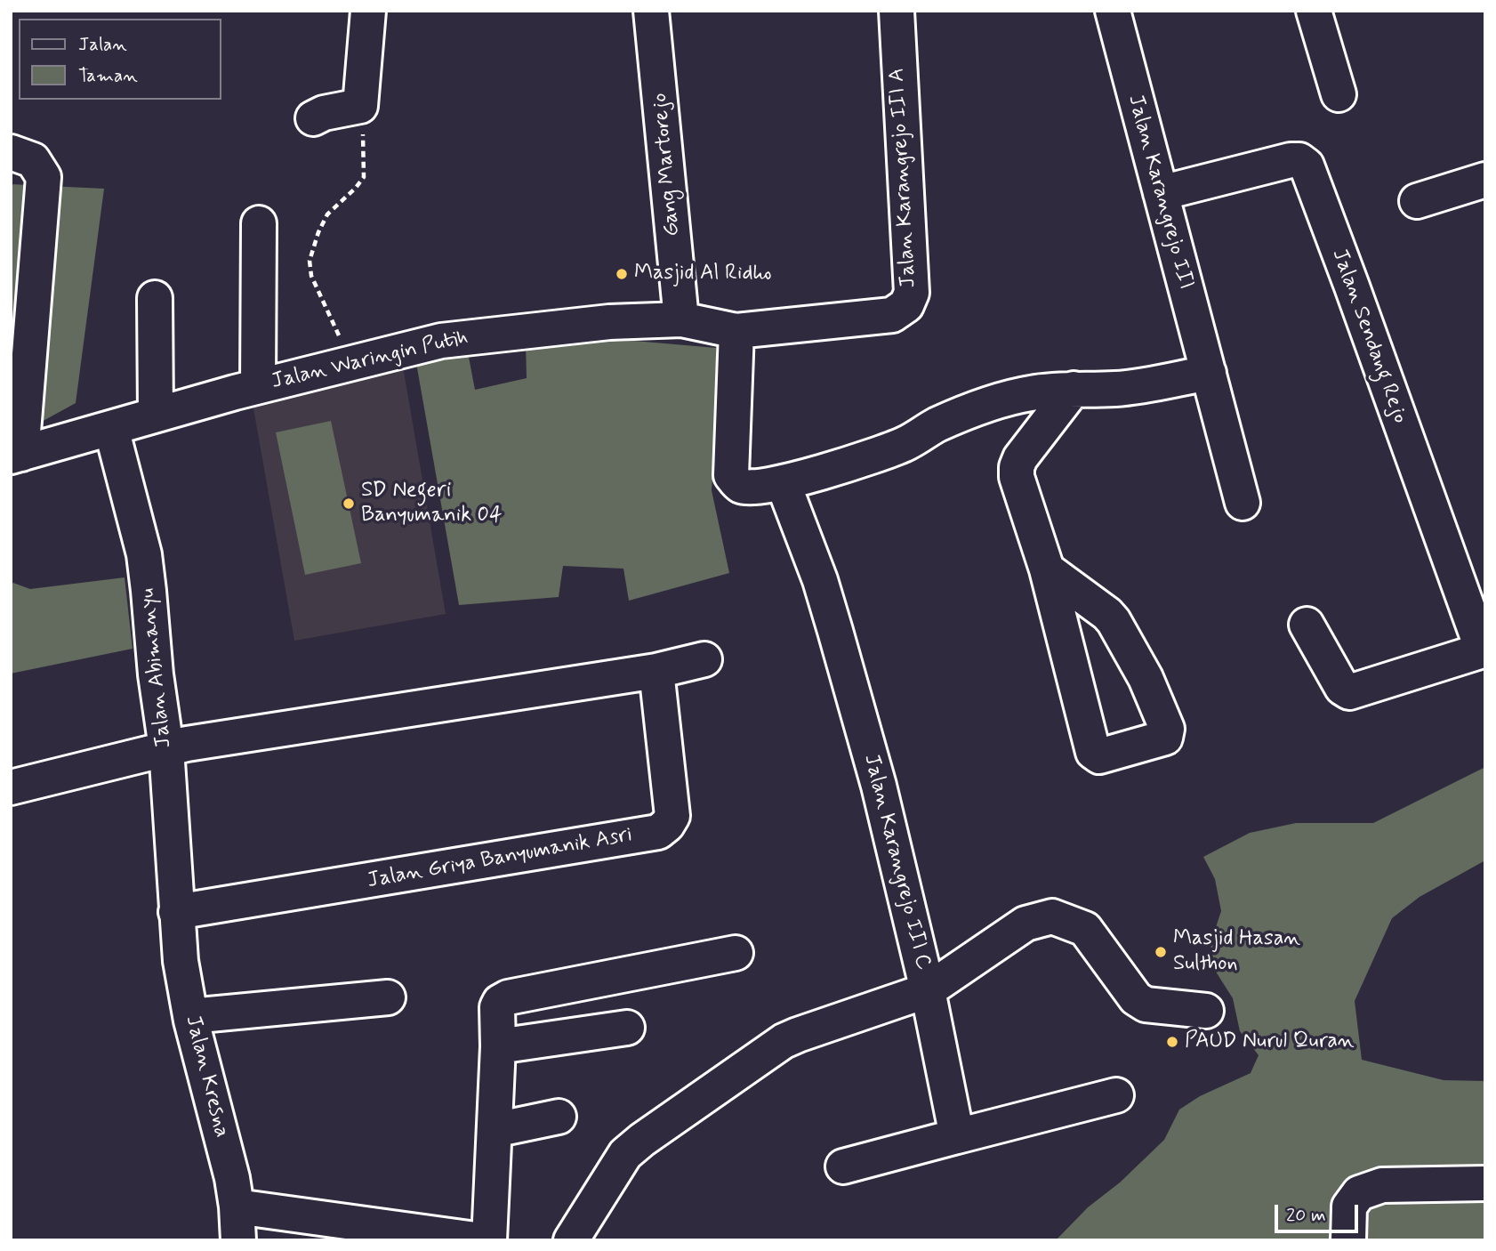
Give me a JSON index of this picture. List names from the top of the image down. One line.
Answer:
{"streets":{"street":["Gang Martorejo","Jalan Karangrejo III A","Jalan Karangrejo III","Jalan Sendang Rejo","Jalan Waringin Putih","Jalan Abimanyu","Jalan Griya Banyumanik Asri","Jalan Karangrejo III C","Jalan Kresna"]},"crossings":[["Gang Martorejo","Jalan Waringin Putih"],["Jalan Karangrejo III A","Jalan Waringin Putih"],["Jalan Karangrejo III","Jalan Sendang Rejo"],["Jalan Waringin Putih","Jalan Abimanyu"],["Jalan Abimanyu","Jalan Griya Banyumanik Asri"],["Jalan Abimanyu","Jalan Kresna"],["Jalan Griya Banyumanik Asri","Jalan Kresna"]],"places":["Masjid Al Ridho","SD Negeri Banyumanik 04","Masjid Hasan Sulthon","PAUD Nurul Quran"],"legend":["Jalan","Taman"],"scale_bar":"20 m"}
